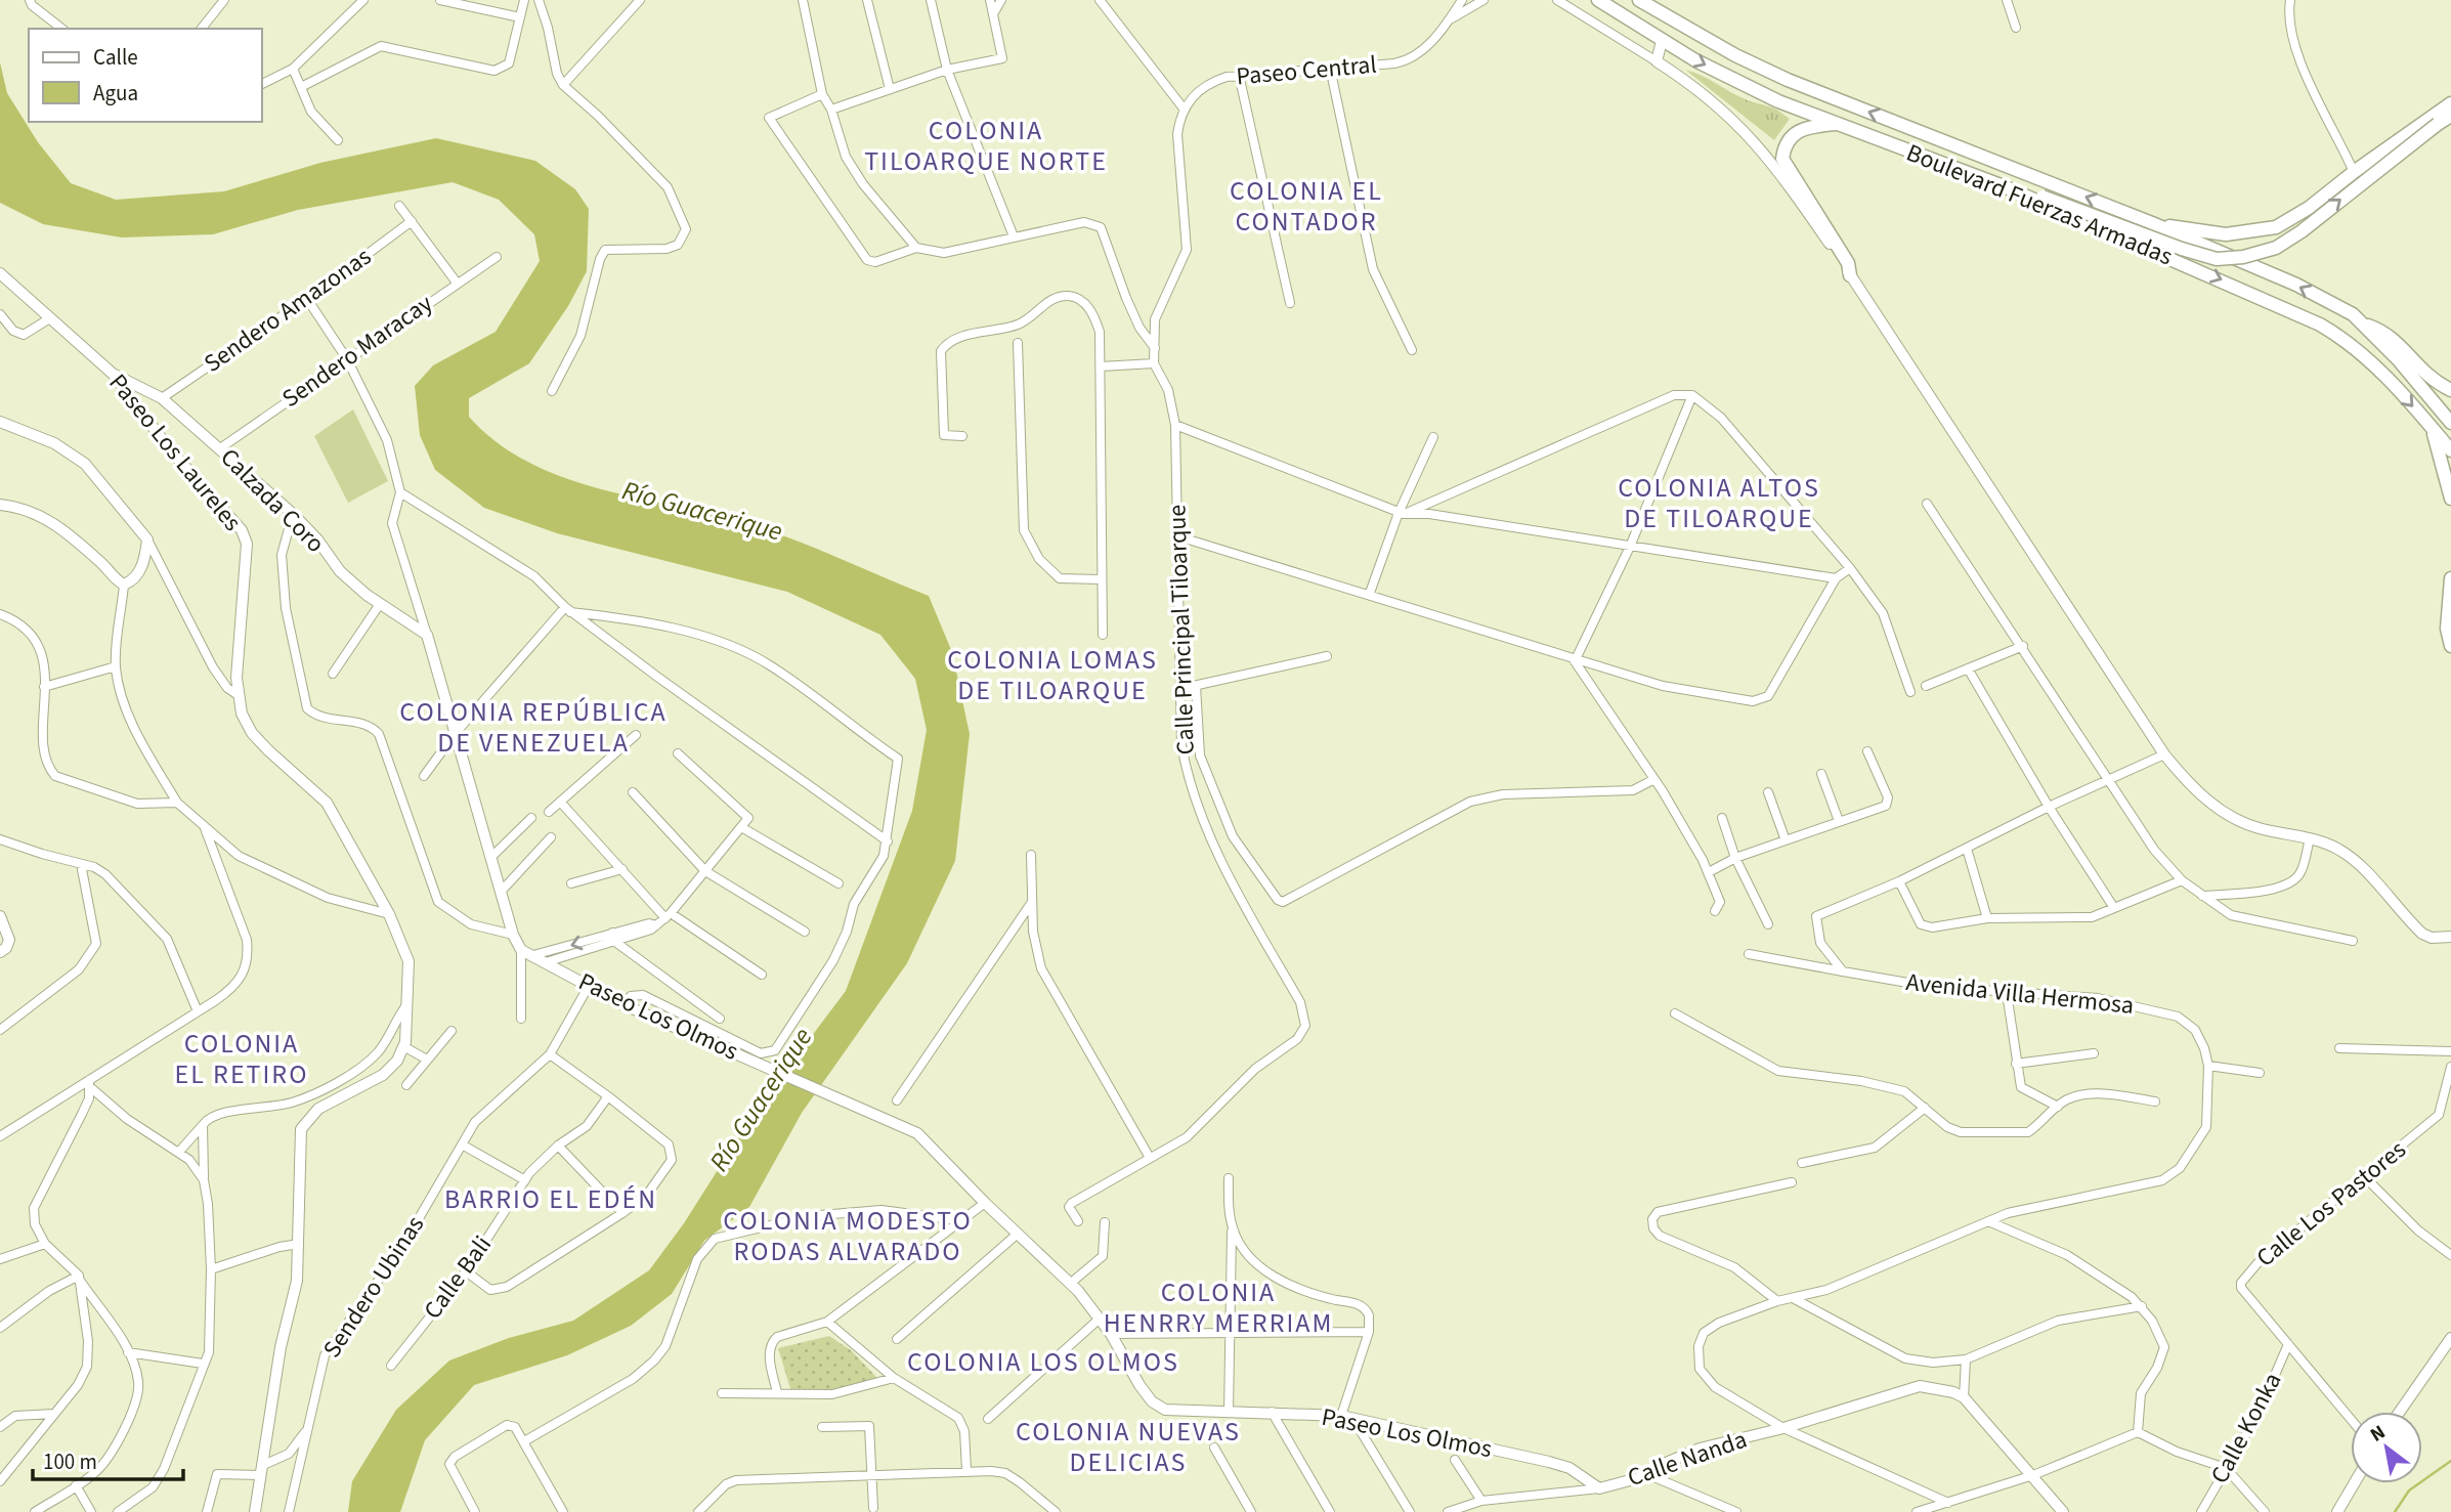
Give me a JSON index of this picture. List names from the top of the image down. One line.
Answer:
{"streets":{"highway":["Boulevard Fuerzas Armadas"],"street":["Paseo Central","Sendero Amazonas","Sendero Maracay","Paseo Los Laureles","Calzada Coro","Calle Principal Tiloarque","Avenida Villa Hermosa","Paseo Los Olmos","Calle Los Pastores","Calle Bali","Sendero Ubinas","Calle Konka","Calle Nanda"]},"crossings":[["Sendero Amazonas","Calzada Coro"],["Sendero Maracay","Calzada Coro"],["Paseo Los Laureles","Calzada Coro"],["Avenida Villa Hermosa","Calle Nanda"],["Paseo Los Olmos","Sendero Ubinas"],["Paseo Los Olmos","Calle Nanda"],["Calle Los Pastores","Calle Konka"]],"districts":["COLONIA TILOARQUE NORTE","COLONIA EL CONTADOR","COLONIA ALTOS DE TILOARQUE","COLONIA LOMAS DE TILOARQUE","COLONIA REPÚBLICA DE VENEZUELA","COLONIA EL RETIRO","BARRIO EL EDÉN","COLONIA MODESTO RODAS ALVARADO","COLONIA HENRRY MERRIAM","COLONIA LOS OLMOS","COLONIA NUEVAS DELICIAS"],"water":["Río Guacerique"],"legend":["Calle","Agua"],"scale_bar":"100 m","north":"top left"}
